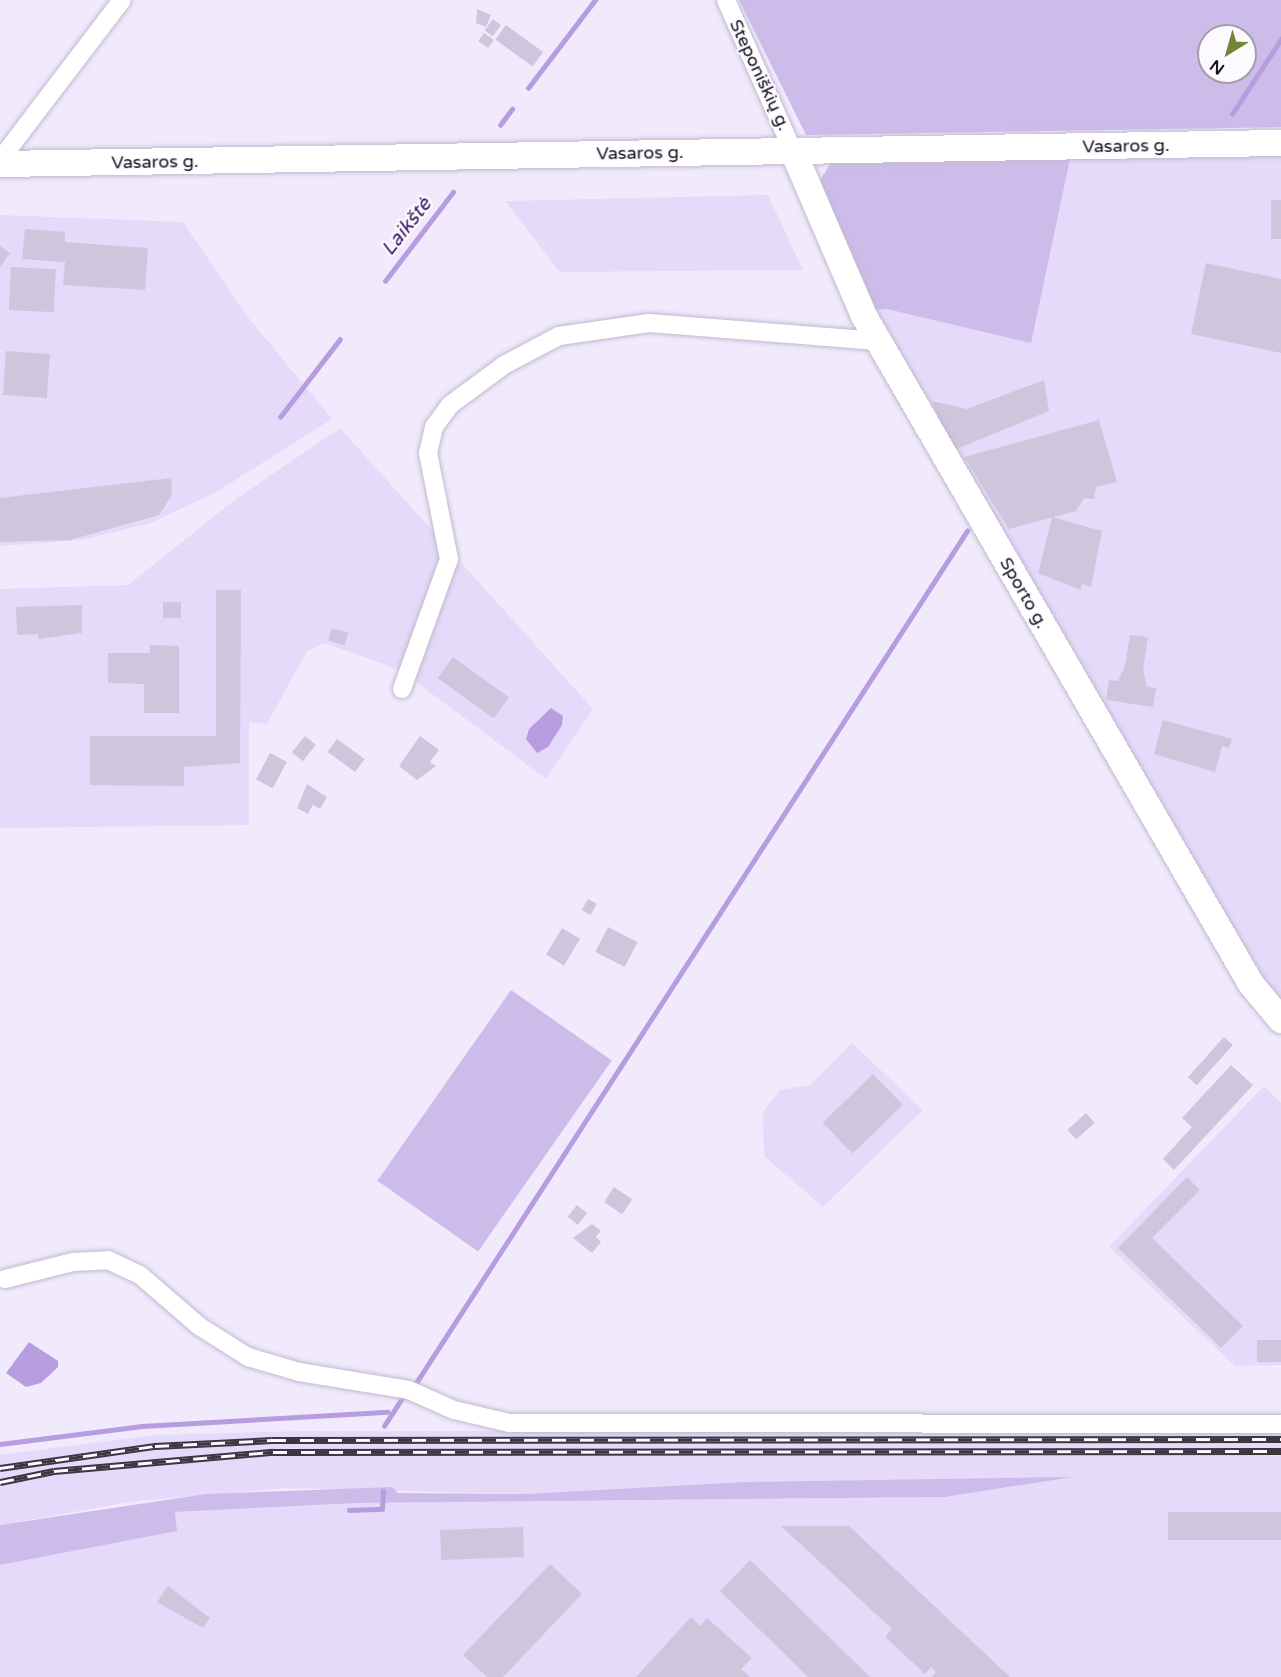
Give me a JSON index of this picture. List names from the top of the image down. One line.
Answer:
{"streets":{"street":["Steponiškių g.","Vasaros g.","Sporto g."]},"crossings":[["Steponiškių g.","Vasaros g."],["Steponiškių g.","Sporto g."],["Vasaros g.","Sporto g."]],"water":["Laikštė"],"north":"bottom left"}
